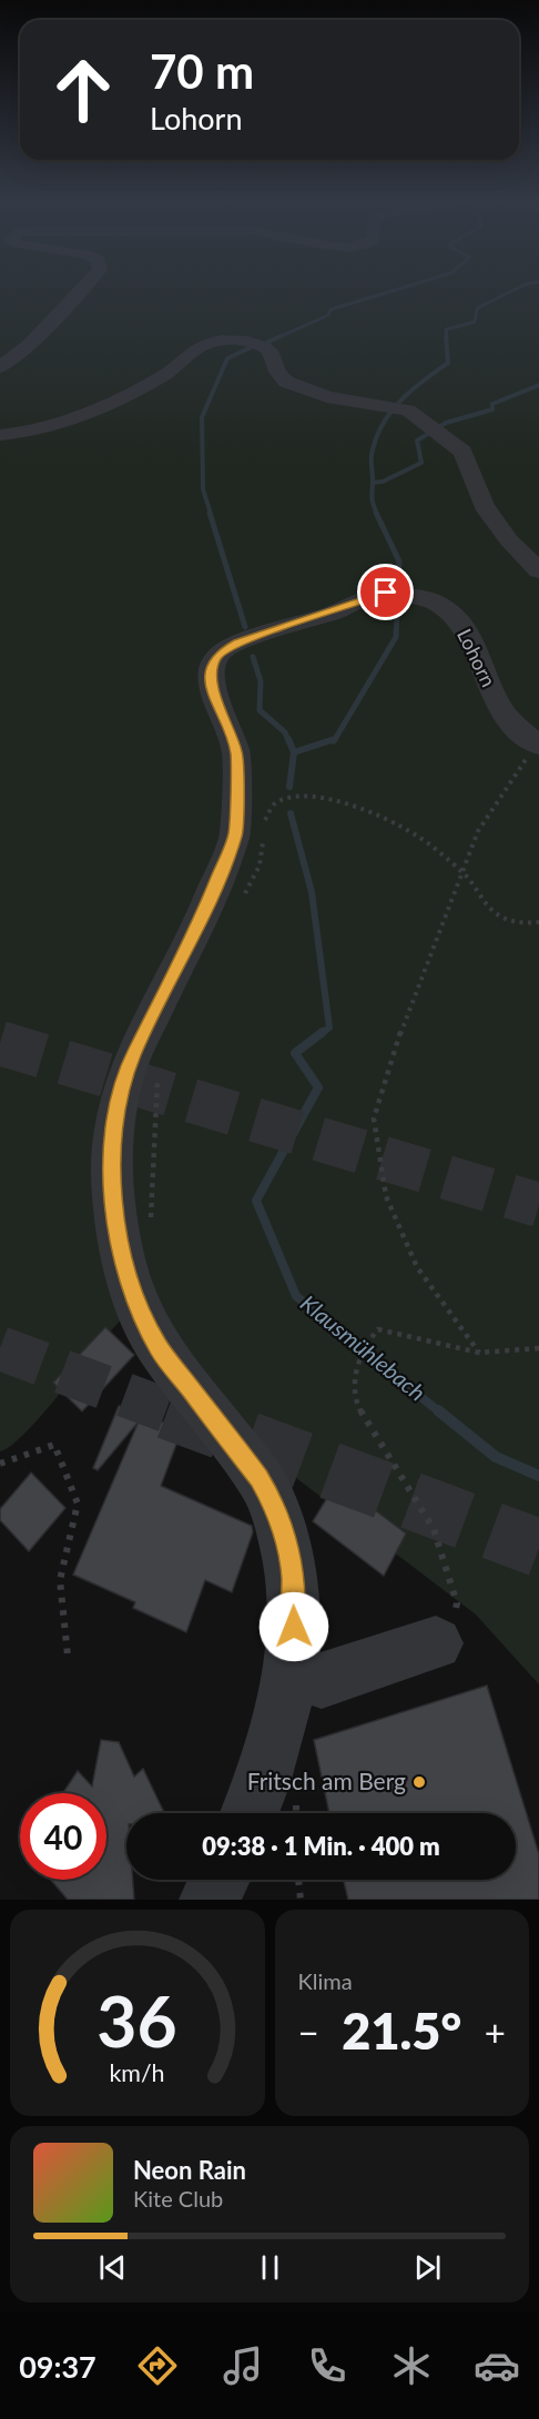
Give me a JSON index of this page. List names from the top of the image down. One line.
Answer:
{"streets":{"street":["Lohorn"]},"water":["Klausmühlebach"],"places":["Fritsch am Berg"],"page":{"turn":["70 m","Lohorn"],"limit":"40","trip":"09:38 · 1 Min. · 400 m","tile":"Klima","heat":["−","21.5°","+"],"song":["Neon Rain","Kite Club"],"tabs":"09:37","gauge":["36","km/h"]}}
